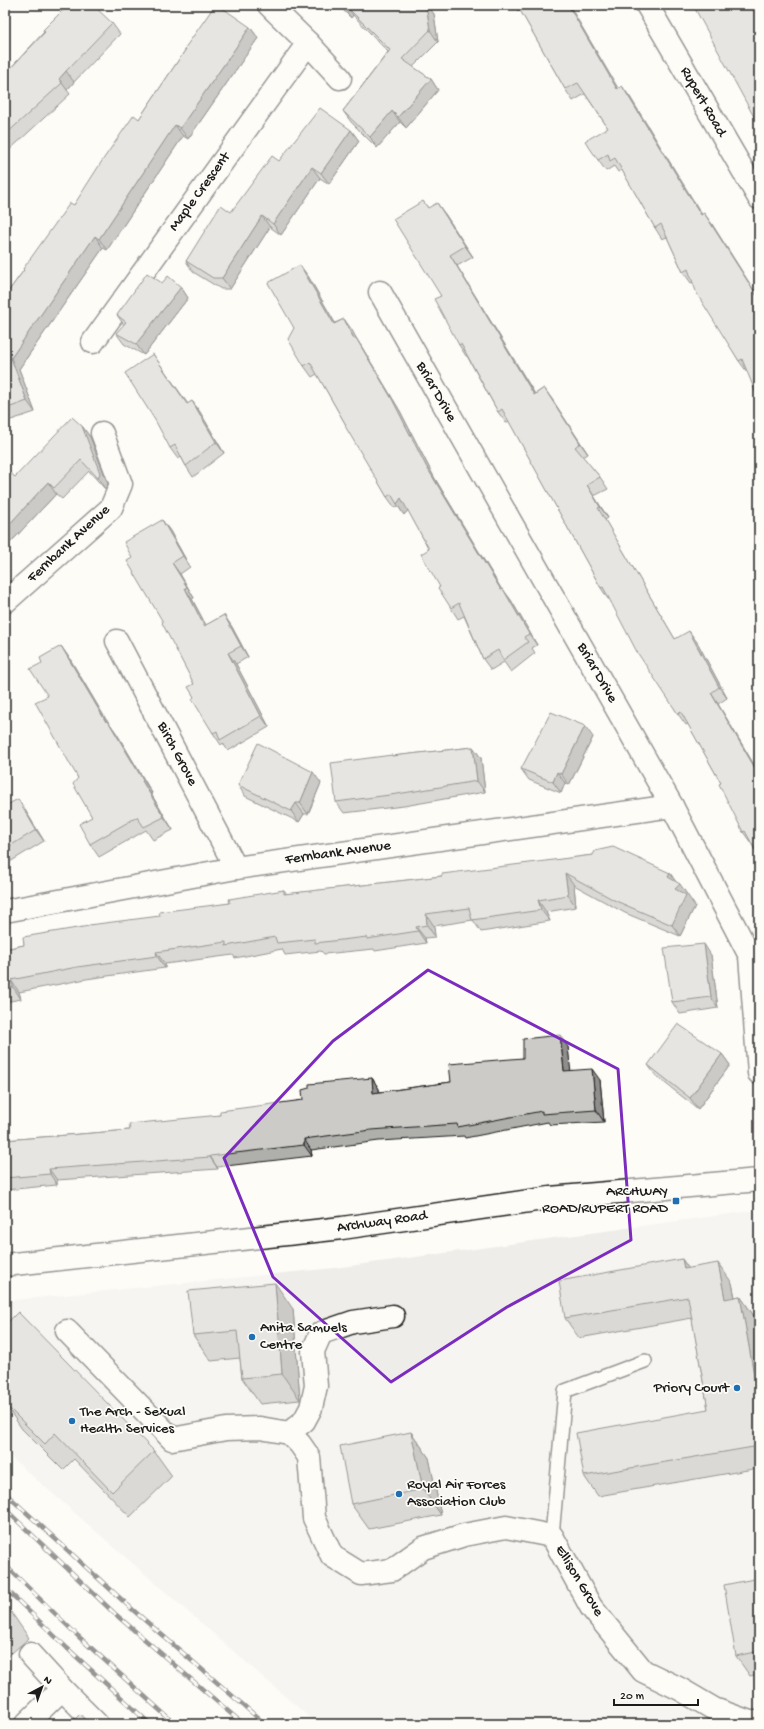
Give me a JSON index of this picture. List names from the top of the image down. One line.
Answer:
{"streets":{"street":["Rupert Road","Maple Crescent","Briar Drive","Fernbank Avenue","Birch Grove","Archway Road","Ellison Grove"]},"crossings":[["Briar Drive","Fernbank Avenue"],["Fernbank Avenue","Birch Grove"]],"places":{"transit":["ARCHWAY ROAD/RUPERT ROAD"],"other":["Anita Samuels Centre","Priory Court","The Arch - Sexual Health Services","Royal Air Forces Association Club"]},"scale_bar":"20 m","north":"top right"}
